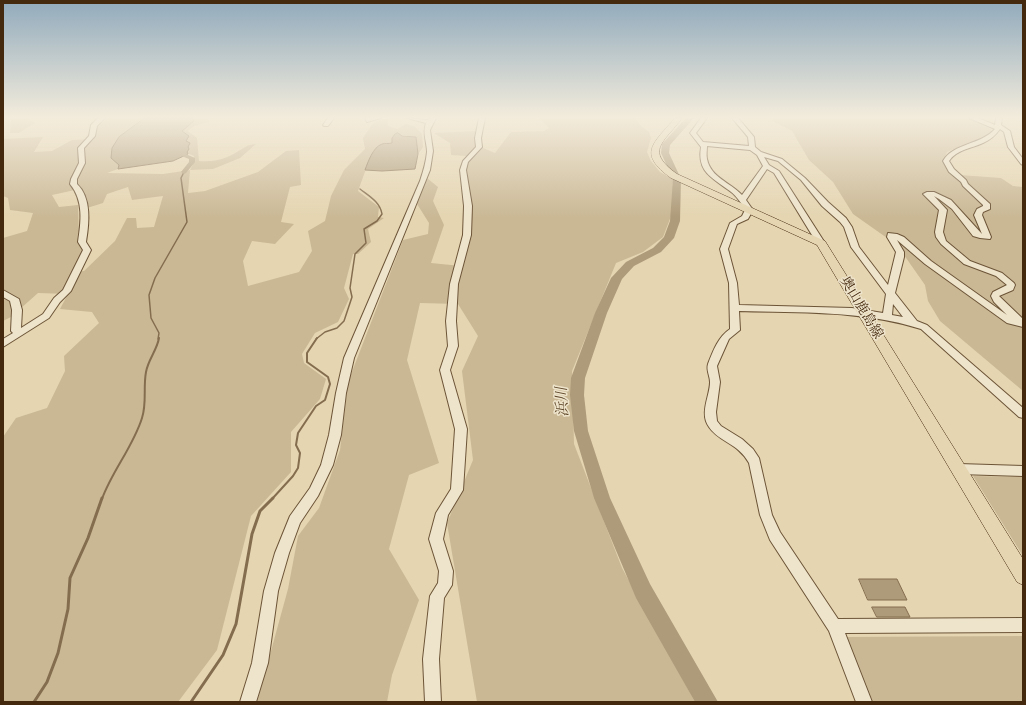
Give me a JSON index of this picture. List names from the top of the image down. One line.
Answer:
{"streets":{"main road":["奥山鹿島線"]},"water":["浜川"]}
